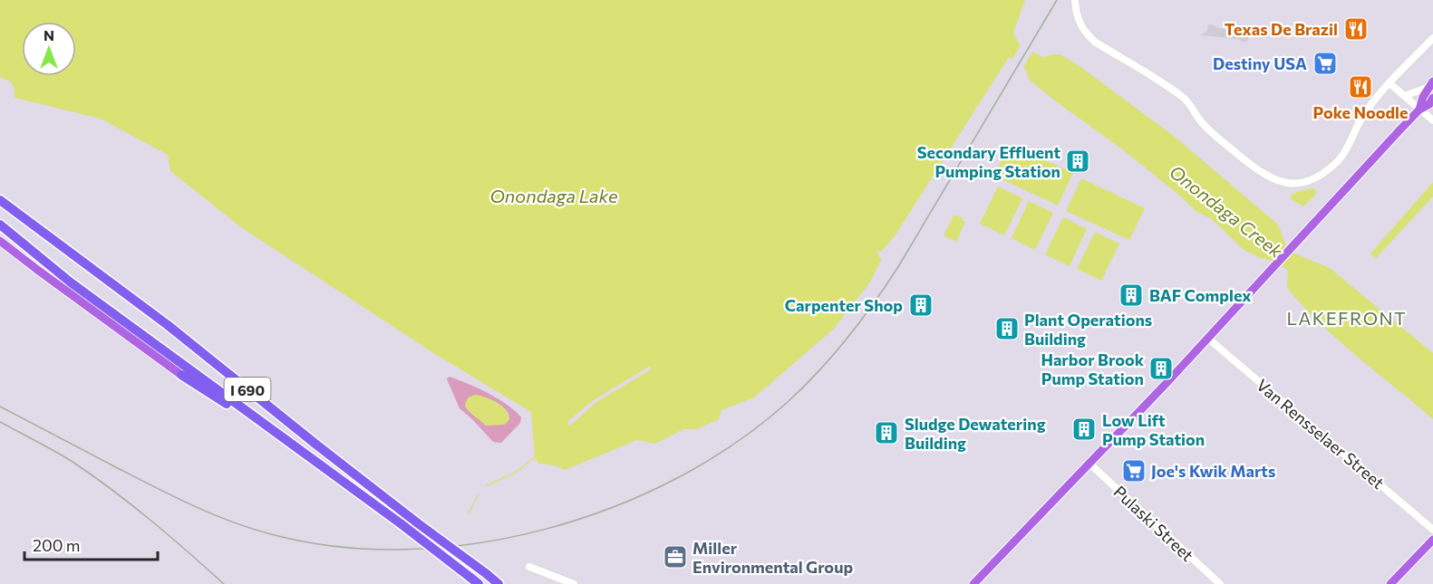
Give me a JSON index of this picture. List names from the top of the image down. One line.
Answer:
{"streets":{"highway":["I 690"],"street":["Van Rensselaer Street","Pulaski Street"]},"districts":["LAKEFRONT"],"water":["Onondaga Lake","Onondaga Creek"],"places":{"restaurant":["Texas De Brazil","Poke Noodle"],"supermarket":["Destiny USA","Joe's Kwik Marts"],"building":["Secondary Effluent Pumping Station","BAF Complex","Carpenter Shop","Plant Operations Building","Harbor Brook Pump Station","Low Lift Pump Station","Sludge Dewatering Building"],"office":["Miller Environmental Group"]},"scale_bar":"200 m","north":"top"}
